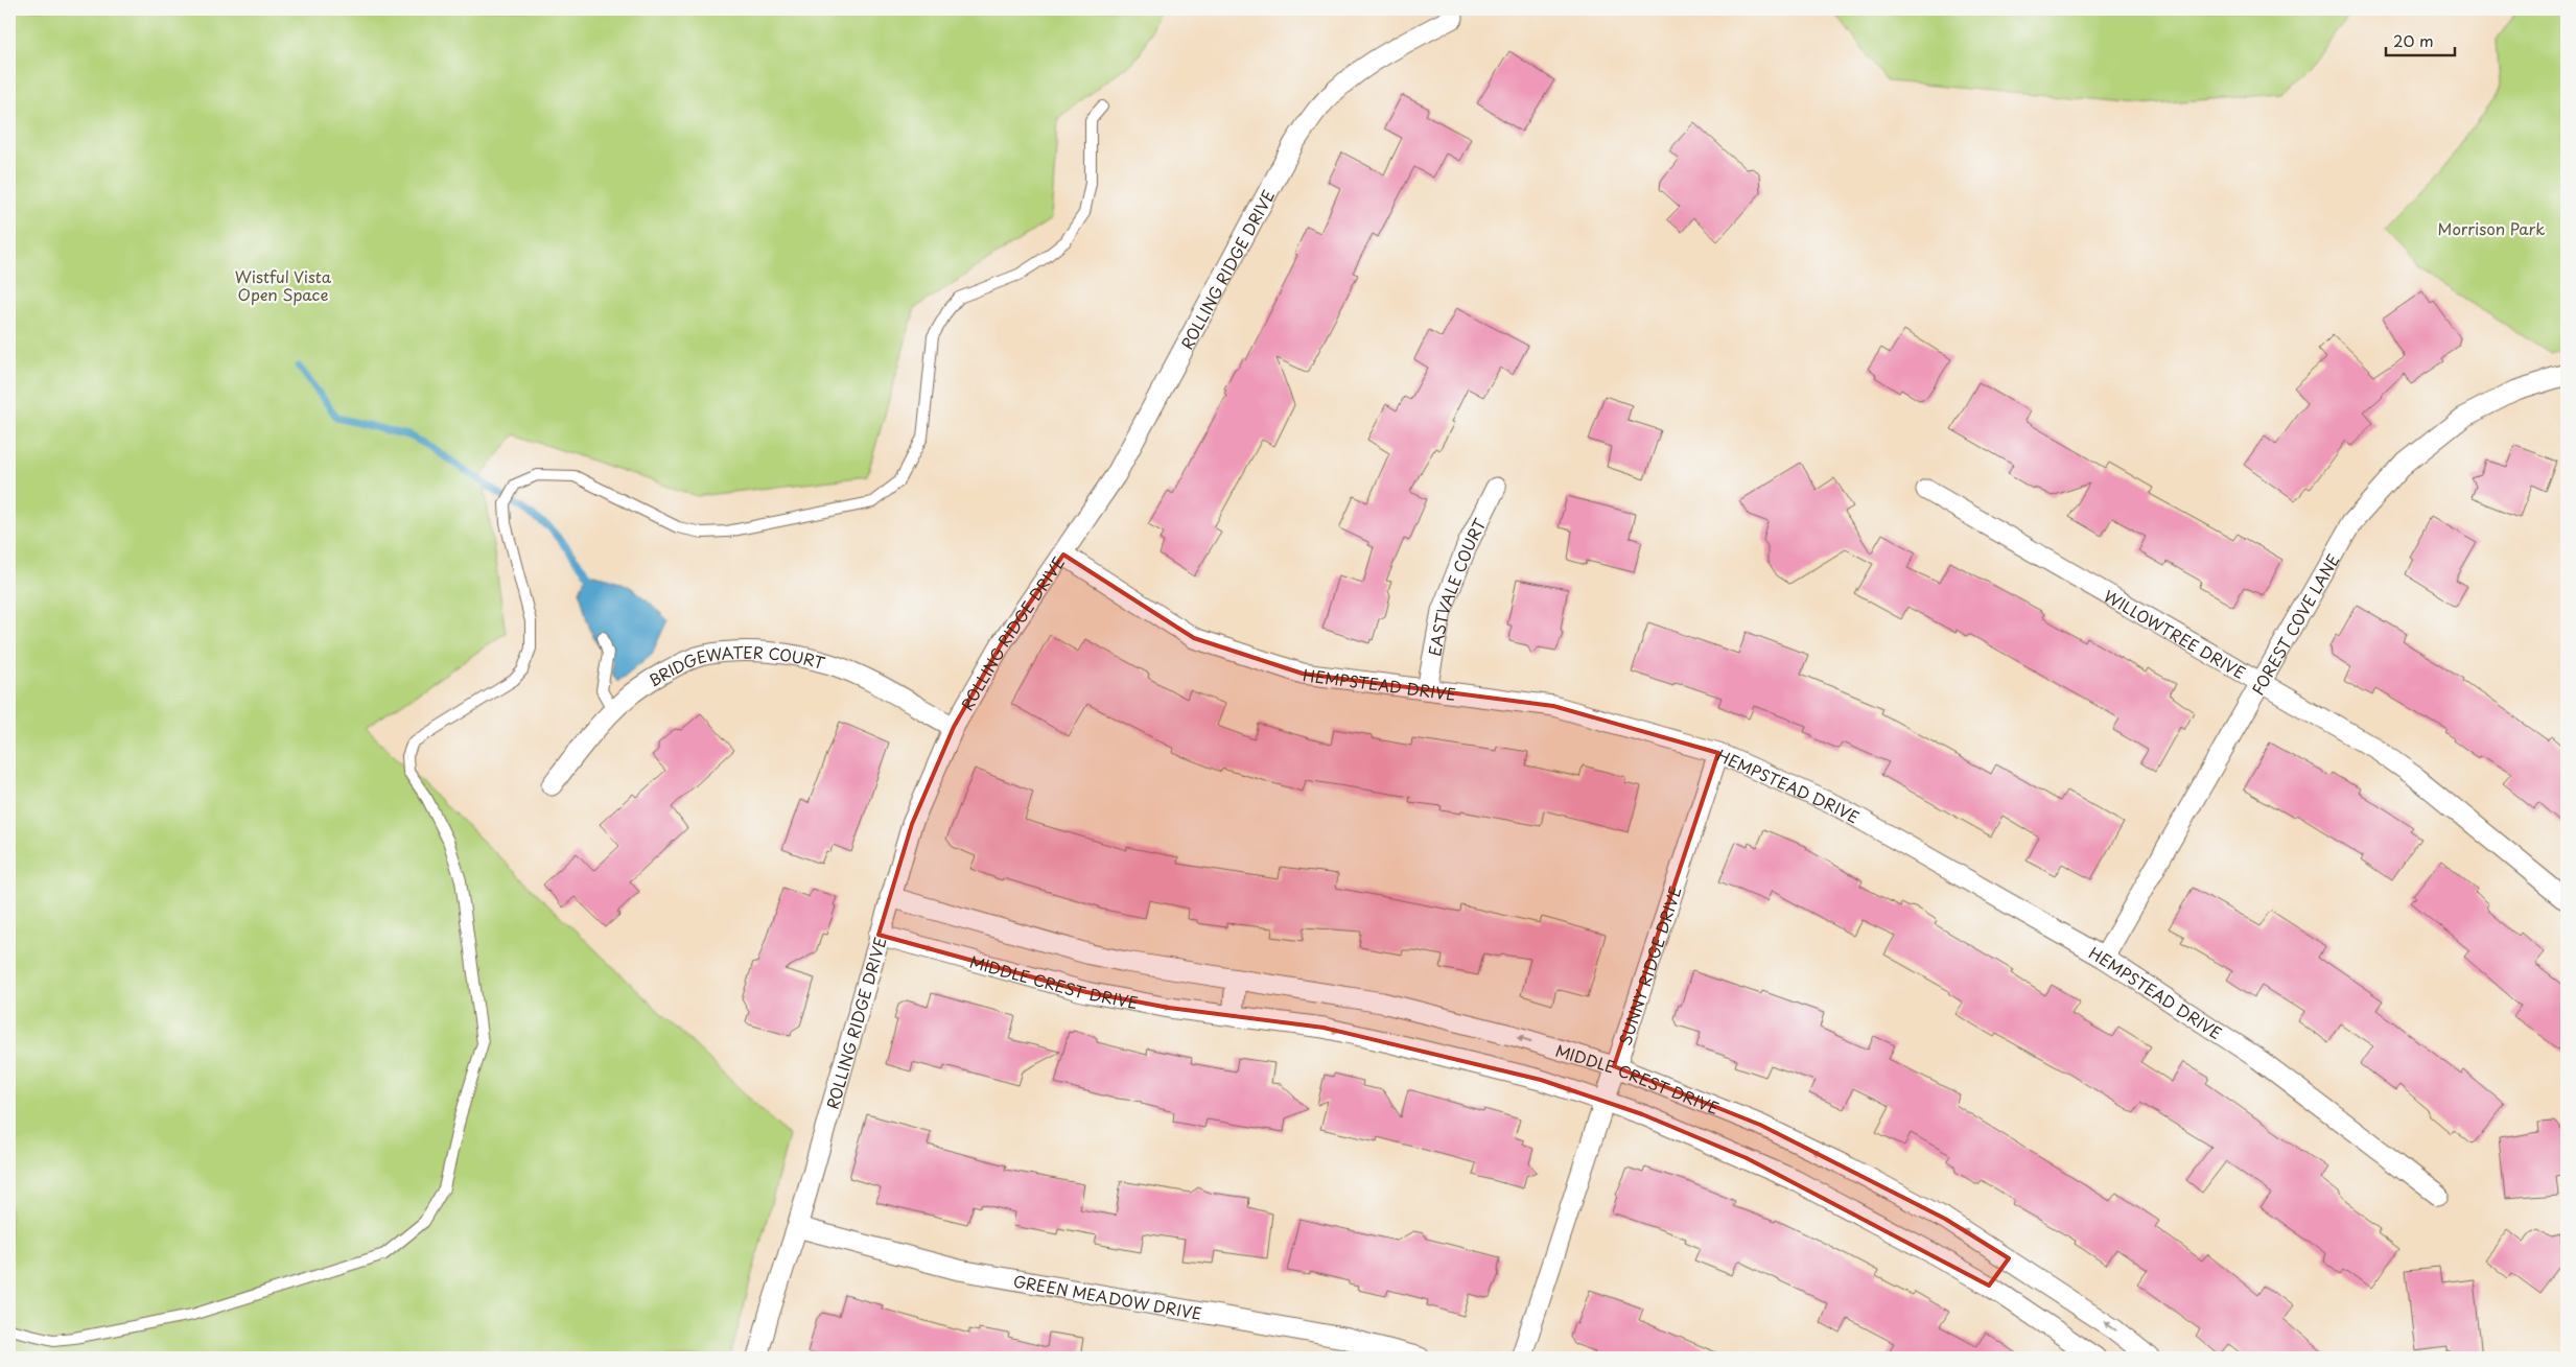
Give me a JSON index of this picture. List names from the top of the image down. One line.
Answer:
{"streets":{"street":["ROLLING RIDGE DRIVE","EASTVALE COURT","FOREST COVE LANE","WILLOWTREE DRIVE","BRIDGEWATER COURT","HEMPSTEAD DRIVE","SUNNY RIDGE DRIVE","MIDDLE CREST DRIVE","GREEN MEADOW DRIVE"]},"crossings":[["ROLLING RIDGE DRIVE","BRIDGEWATER COURT"],["ROLLING RIDGE DRIVE","HEMPSTEAD DRIVE"],["ROLLING RIDGE DRIVE","MIDDLE CREST DRIVE"],["ROLLING RIDGE DRIVE","GREEN MEADOW DRIVE"],["EASTVALE COURT","HEMPSTEAD DRIVE"],["FOREST COVE LANE","WILLOWTREE DRIVE"],["FOREST COVE LANE","HEMPSTEAD DRIVE"],["HEMPSTEAD DRIVE","SUNNY RIDGE DRIVE"],["SUNNY RIDGE DRIVE","MIDDLE CREST DRIVE"]],"parks":["Morrison Park","Wistful Vista Open Space"],"scale_bar":"20 m"}
